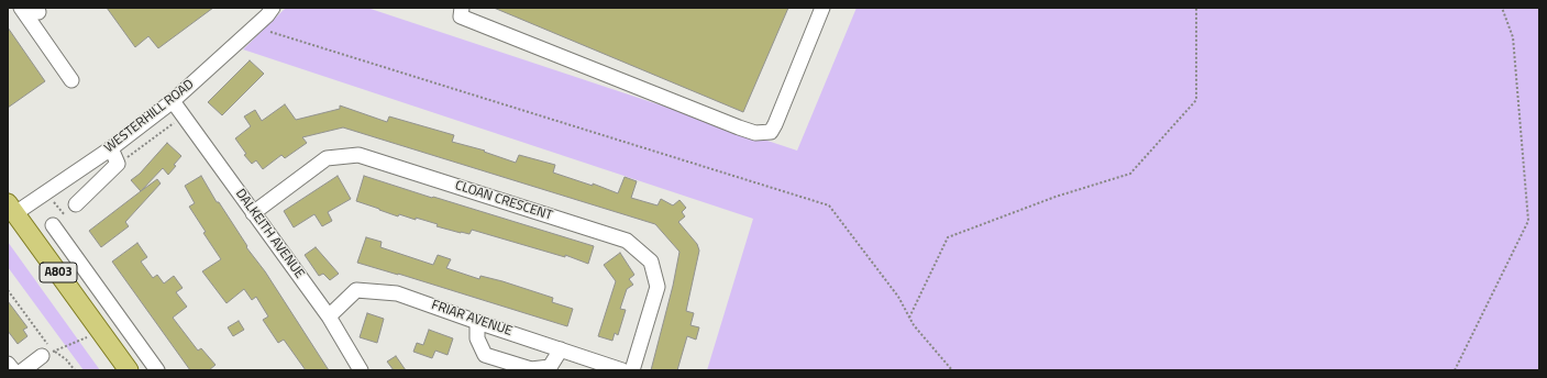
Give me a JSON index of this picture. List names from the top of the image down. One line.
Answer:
{"streets":{"main road":["A803"],"street":["WESTERHILL ROAD","CLOAN CRESCENT","DALKEITH AVENUE","FRIAR AVENUE"]},"crossings":[["WESTERHILL ROAD","DALKEITH AVENUE"],["WESTERHILL ROAD","A803"],["CLOAN CRESCENT","DALKEITH AVENUE"],["DALKEITH AVENUE","FRIAR AVENUE"]]}
